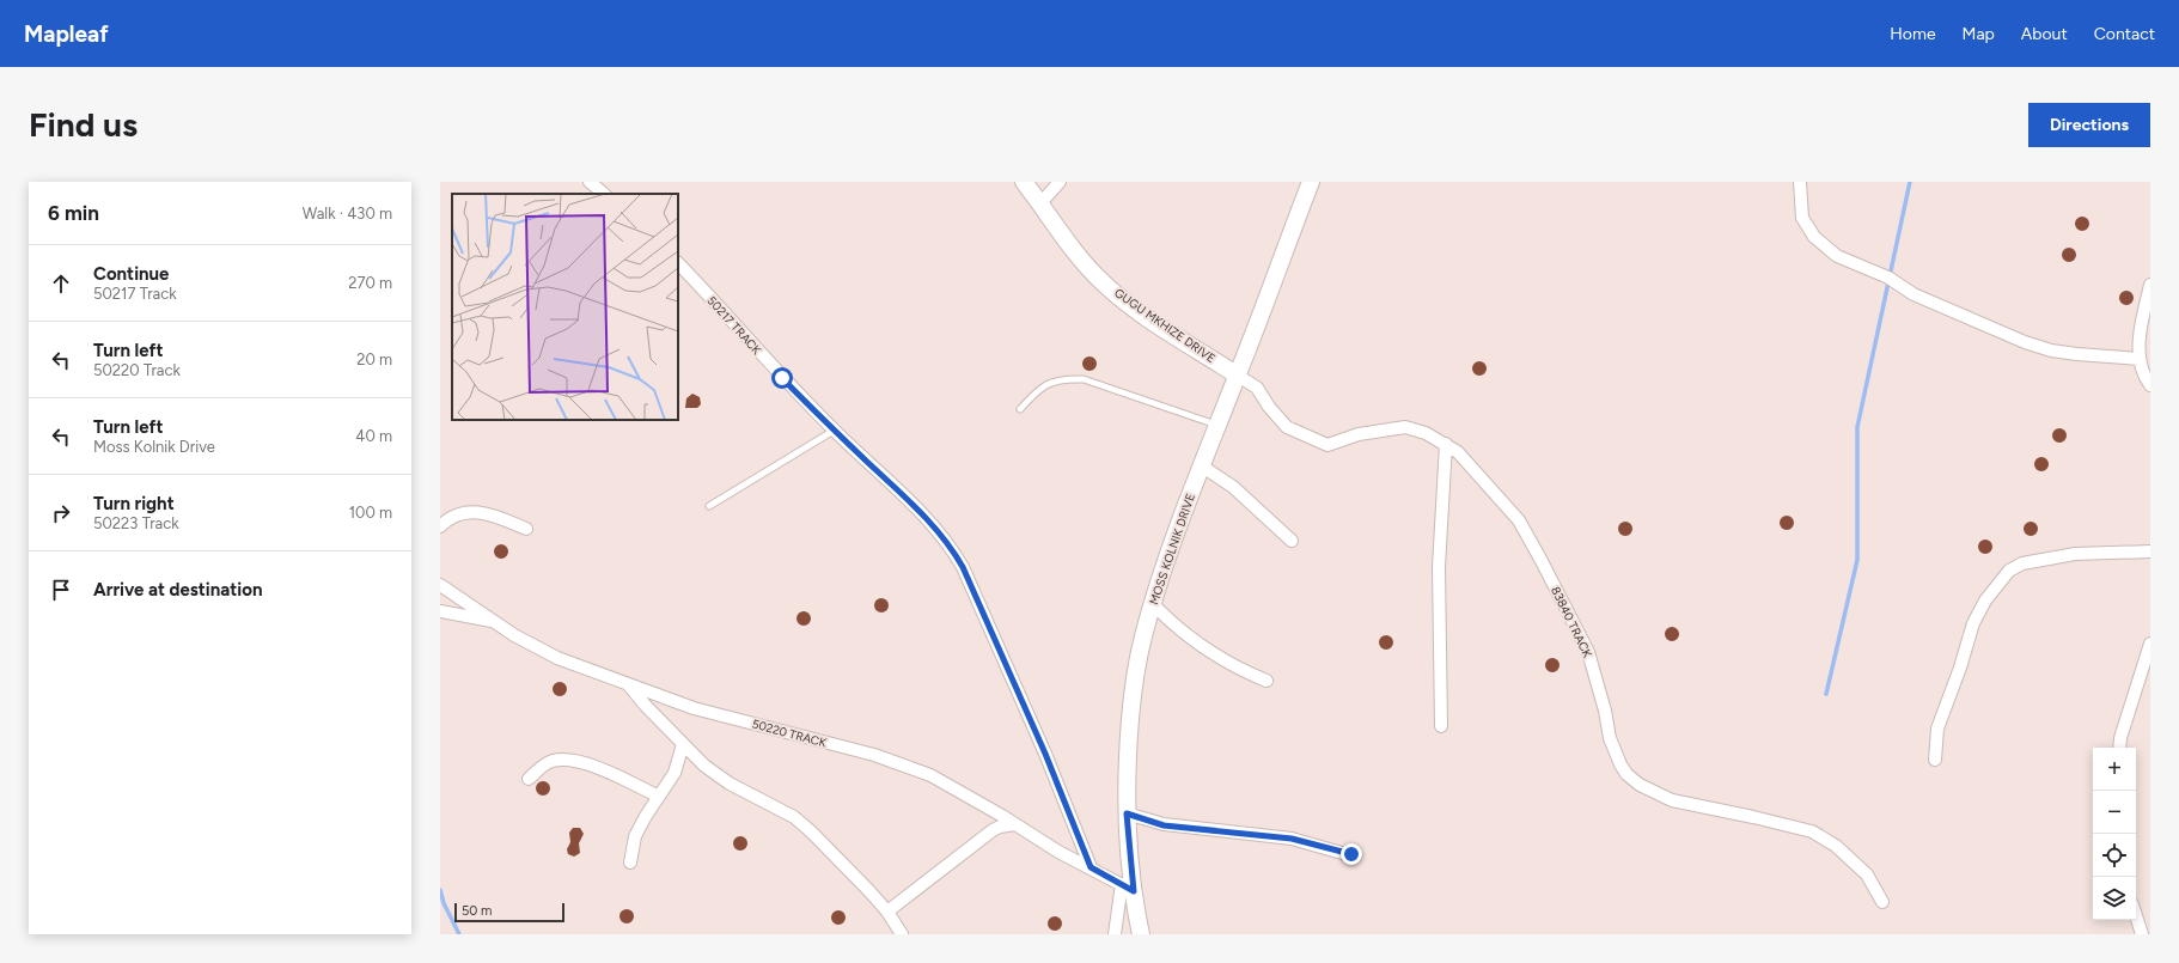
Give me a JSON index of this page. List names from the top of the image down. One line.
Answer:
{"streets":{"main road":["GUGU MKHIZE DRIVE","MOSS KOLNIK DRIVE"],"street":["50217 TRACK","83840 TRACK","50220 TRACK"]},"crossings":[["50217 TRACK","50220 TRACK"],["GUGU MKHIZE DRIVE","MOSS KOLNIK DRIVE"],["GUGU MKHIZE DRIVE","83840 TRACK"],["MOSS KOLNIK DRIVE","83840 TRACK"],["MOSS KOLNIK DRIVE","50220 TRACK"]],"scale_bar":"50 m","page":{"header":"Mapleaf","nav":["Home","Map","About","Contact"],"buttons":"Directions","title":"Find us","heading":["6 min","Walk · 430 m"],"list":[["Continue","50217 Track","270 m"],["Turn left","50220 Track","20 m"],["Turn left","Moss Kolnik Drive","40 m"],["Turn right","50223 Track","100 m"],"Arrive at destination"],"map_buttons":["+","−"],"scale":"50 m"}}
